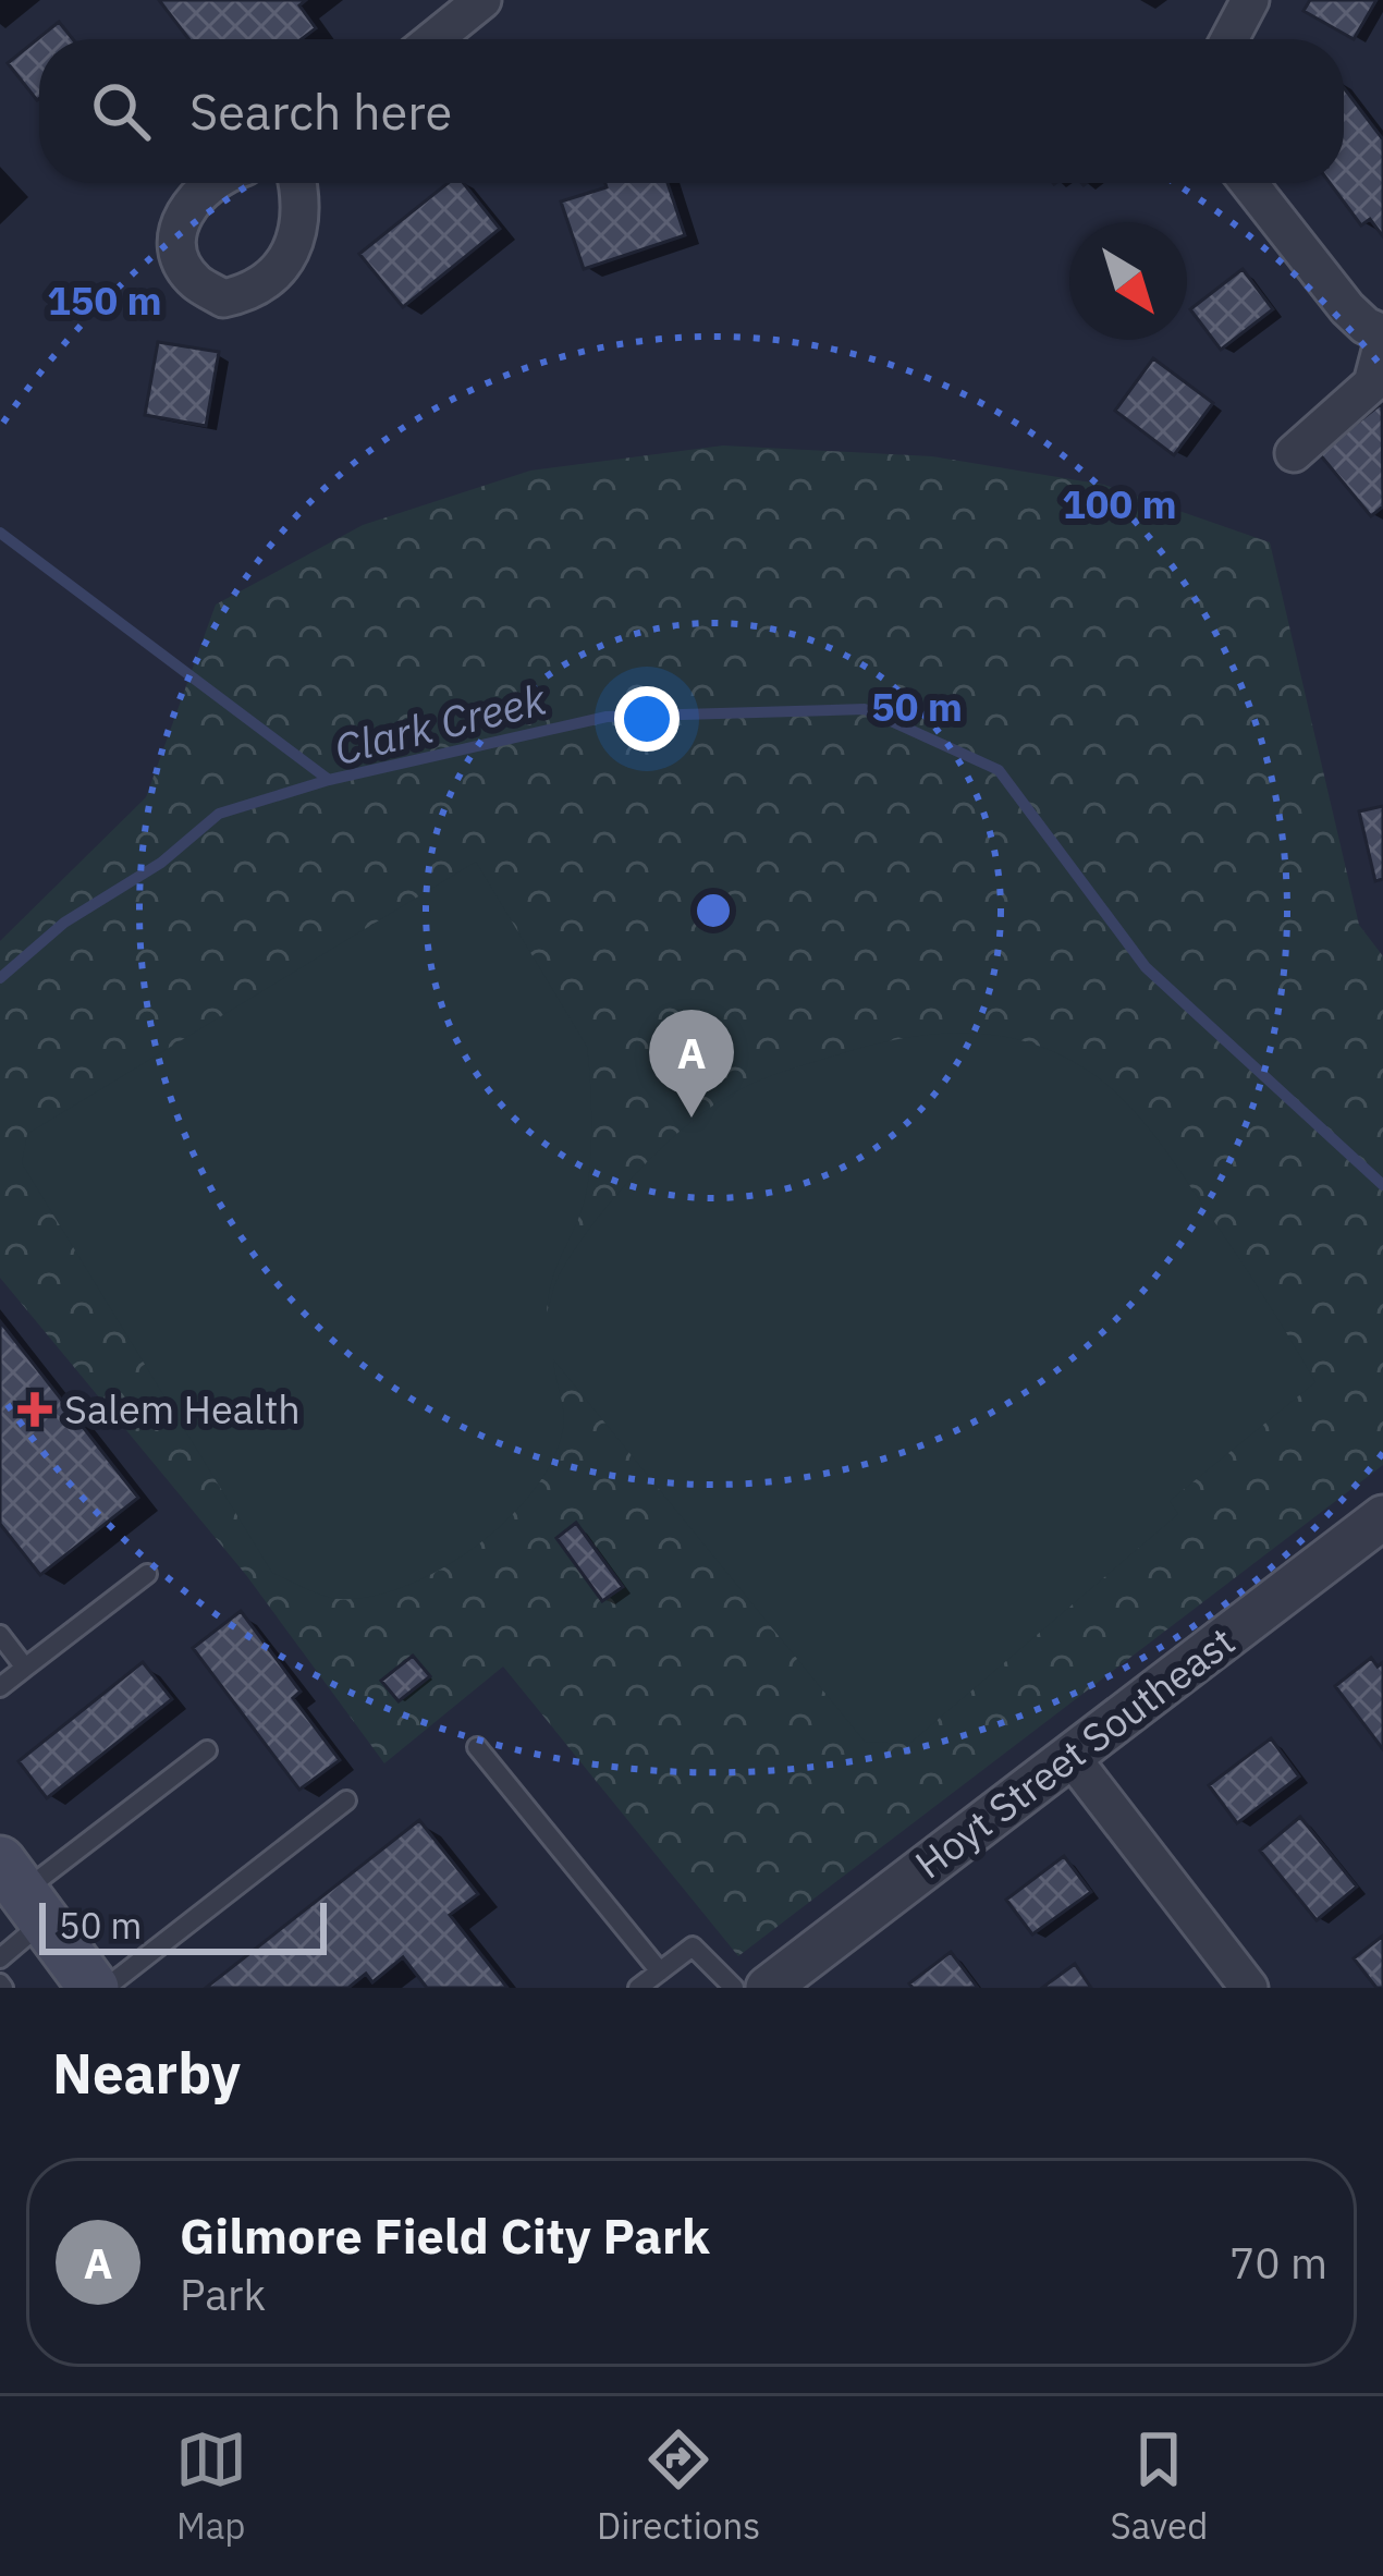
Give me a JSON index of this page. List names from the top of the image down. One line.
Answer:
{"streets":{"street":["Hoyt Street Southeast"]},"water":["Clark Creek"],"places":{"health":["Salem Health"]},"scale_bar":"50 m","north":"bottom right","page":{"search":"Search here","pins":"A","scale":"50 m","heading":"Nearby","list":[{"mark":"A","name":"Gilmore Field City Park","note":"Park","value":"70 m"}],"nav":["Map","Directions","Saved"]},"rings":["150 m","100 m","50 m"]}
